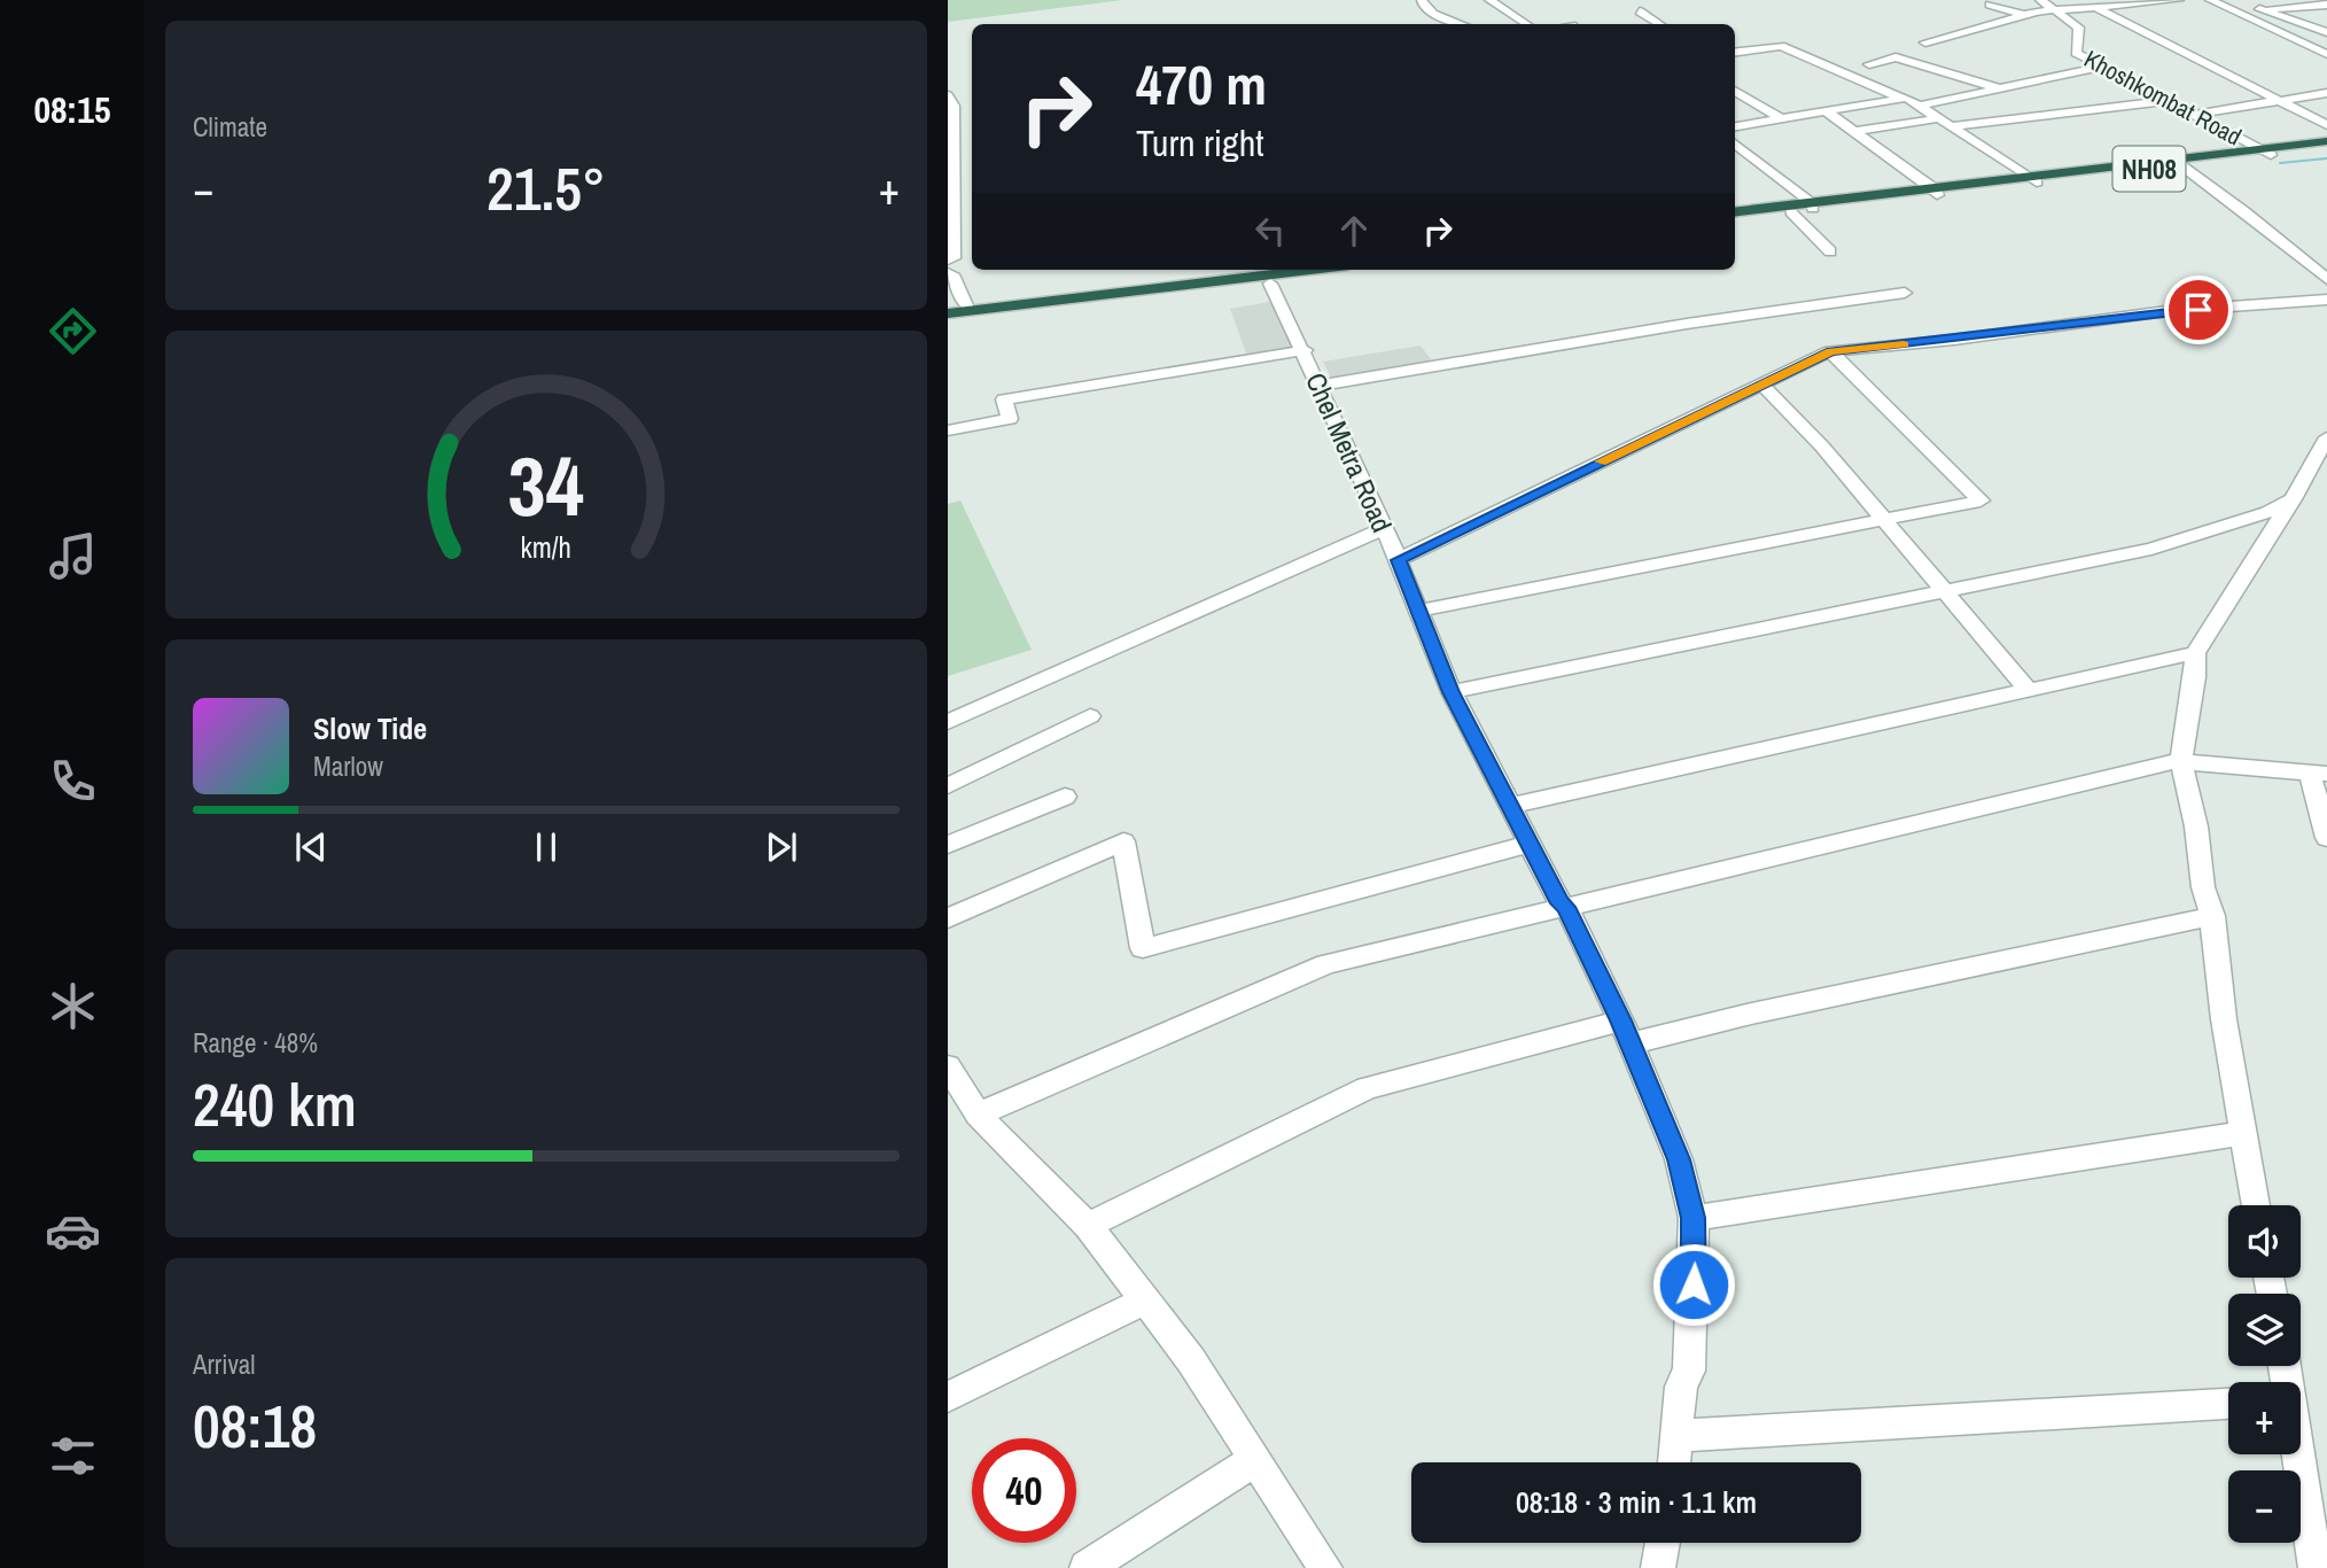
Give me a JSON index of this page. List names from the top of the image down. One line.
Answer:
{"streets":{"highway":["NH08"],"street":["Khoshkombat Road","Chel Metra Road"]},"crossings":[["Khoshkombat Road","NH08"]],"page":{"tabs":"08:15","tile":["Climate",["Range · 48%","240 km"],["Arrival","08:18"]],"turn":["470 m","Turn right"],"heat":["−","21.5°","+"],"song":["Slow Tide","Marlow"],"map_buttons":["+","−"],"limit":"40","trip":"08:18 · 3 min · 1.1 km","gauge":["34","km/h"]}}
